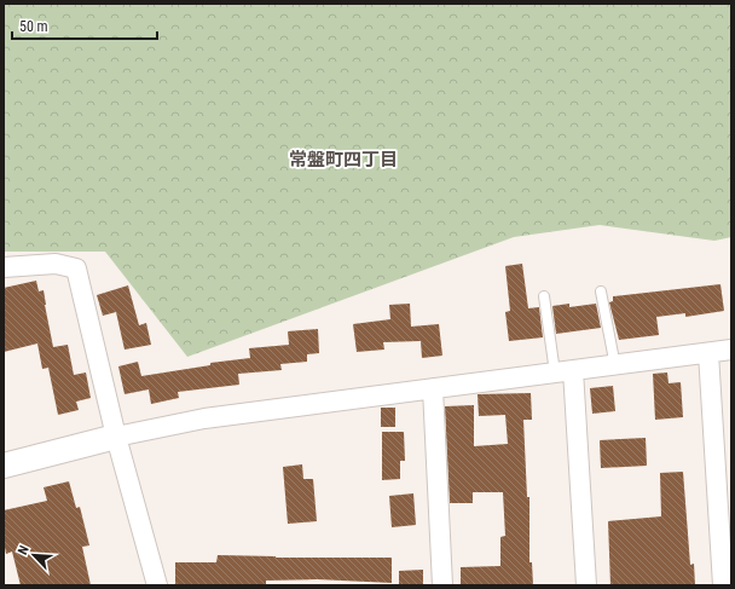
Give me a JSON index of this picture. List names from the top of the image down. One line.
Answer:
{"districts":["常盤町四丁目"],"scale_bar":"50 m","north":"top left"}
